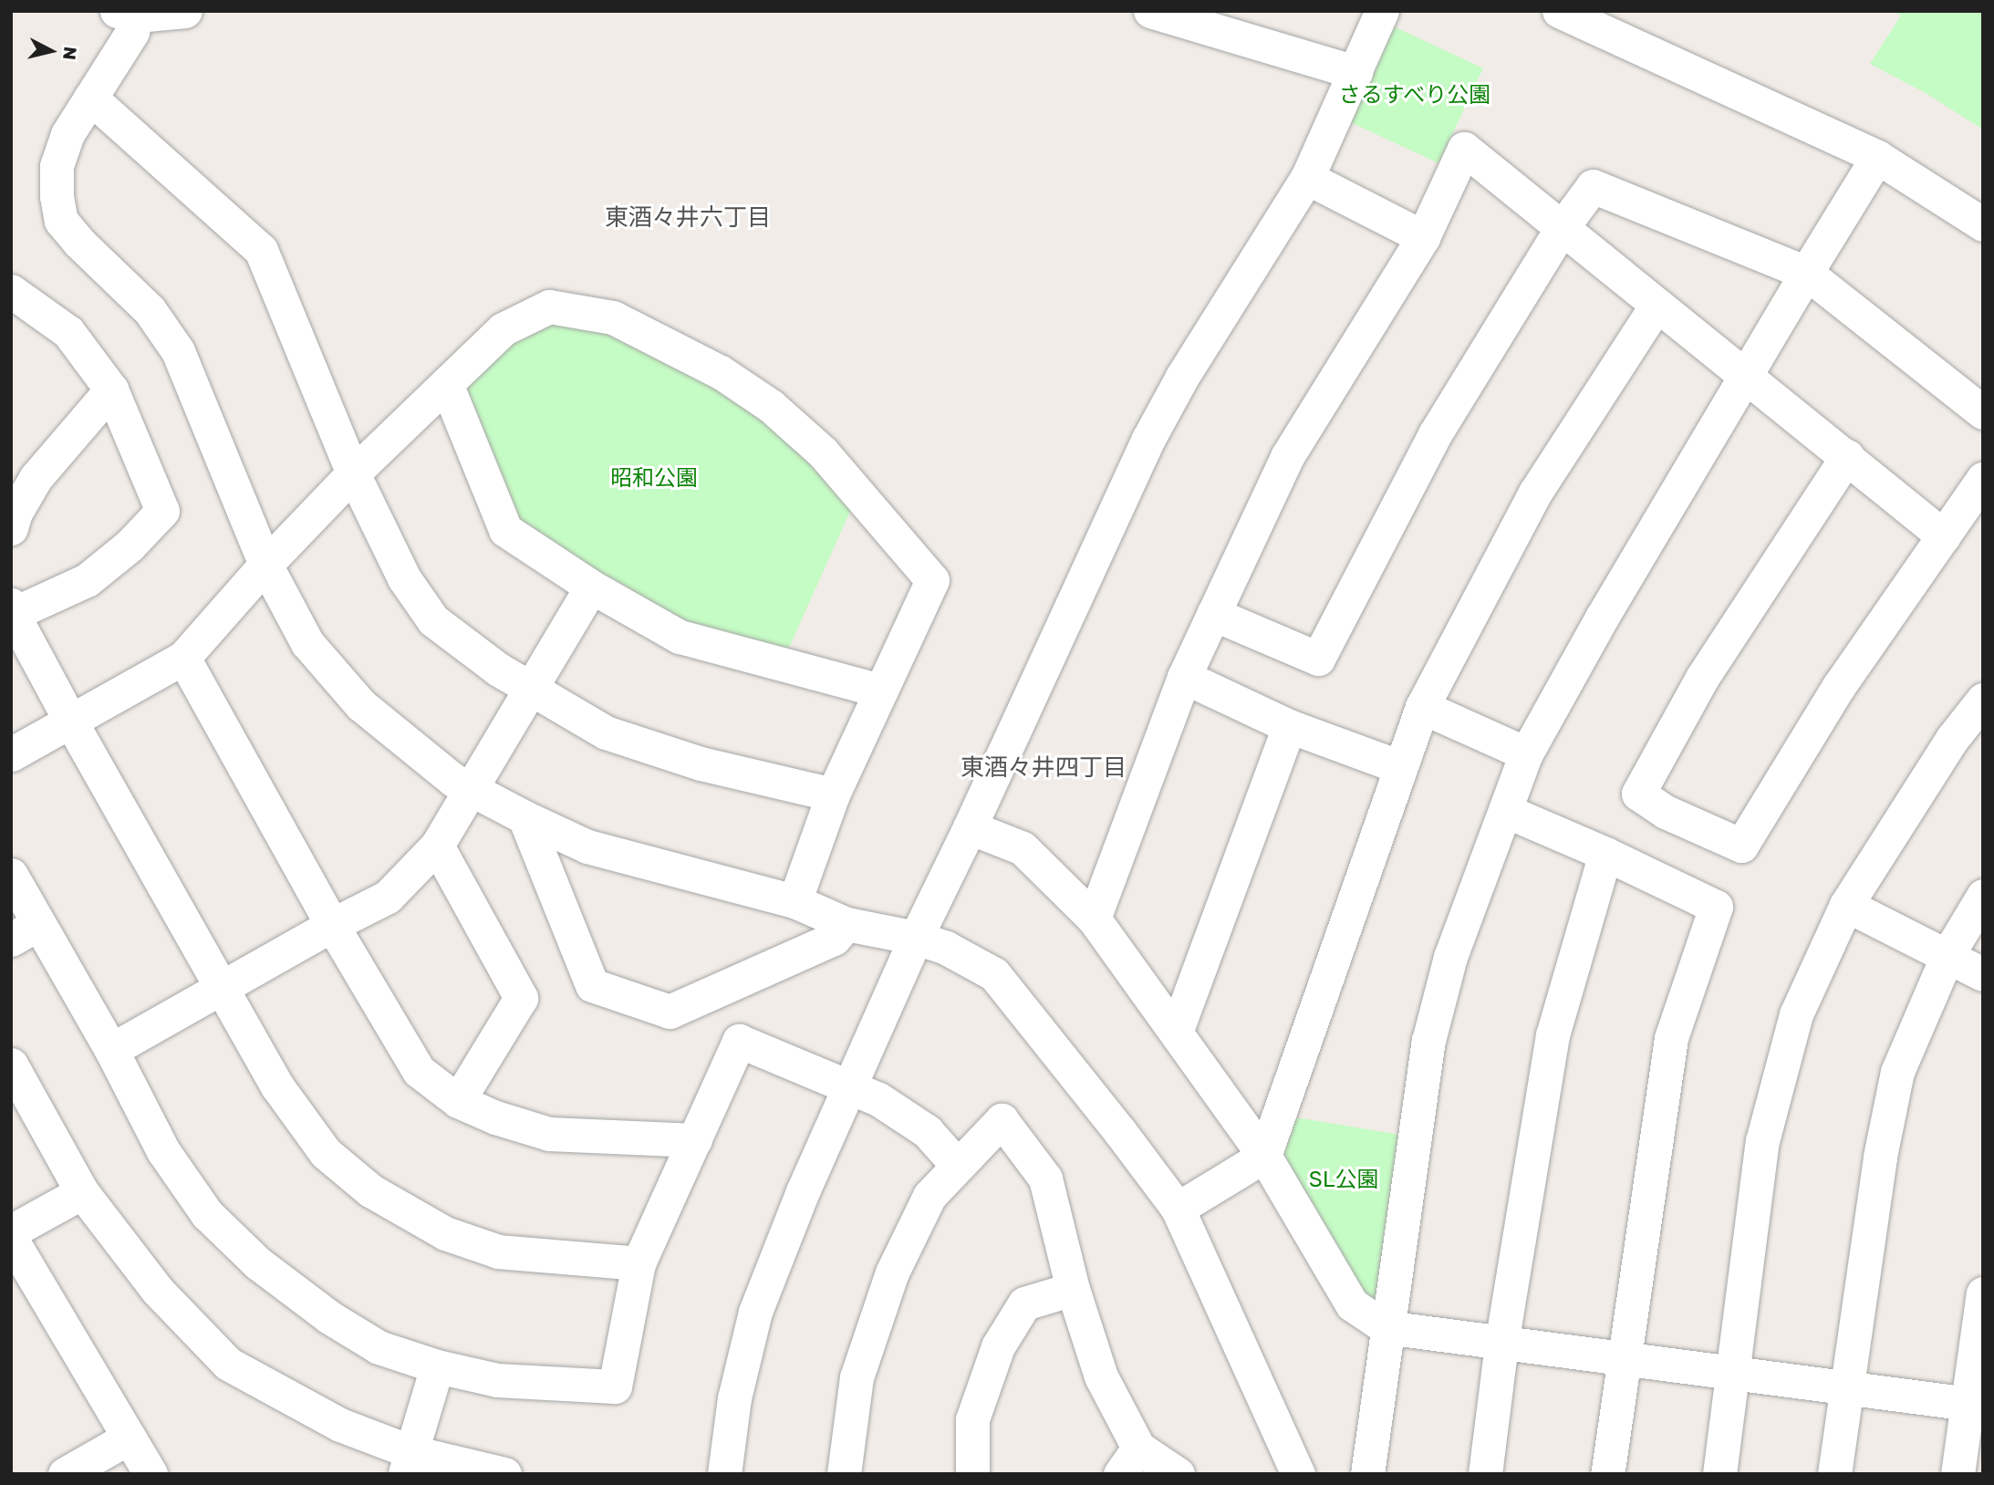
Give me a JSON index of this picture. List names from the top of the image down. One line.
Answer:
{"districts":["東酒々井六丁目","東酒々井四丁目"],"parks":["さるすべり公園","昭和公園","SL公園"],"north":"right"}
